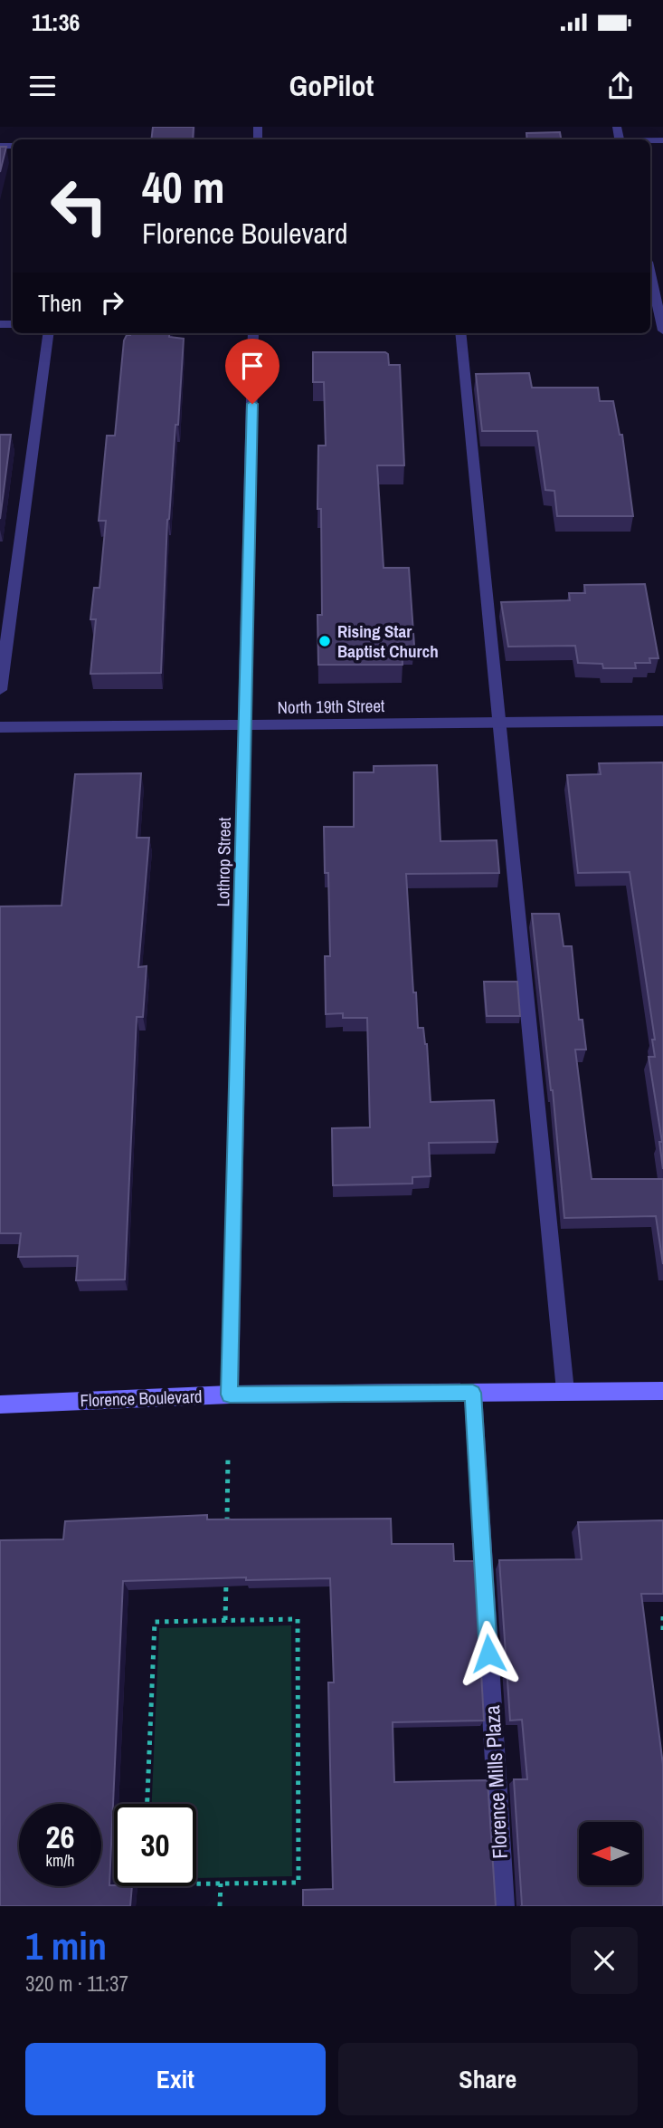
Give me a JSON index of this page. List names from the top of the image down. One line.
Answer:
{"streets":{"street":["North 19th Street","Lothrop Street","Florence Boulevard","Florence Mills Plaza"]},"crossings":[["North 19th Street","Lothrop Street"],["Lothrop Street","Florence Boulevard"],["Florence Boulevard","Florence Mills Plaza"]],"places":["Rising Star Baptist Church"],"north":"left","page":{"status":"11:36","header":"GoPilot","turn":["40 m","Florence Boulevard"],"then":"Then","speed":"26 km/h","limit":"30","heading":["1 min","320 m · 11:37"],"buttons":["Exit","Share"]}}
